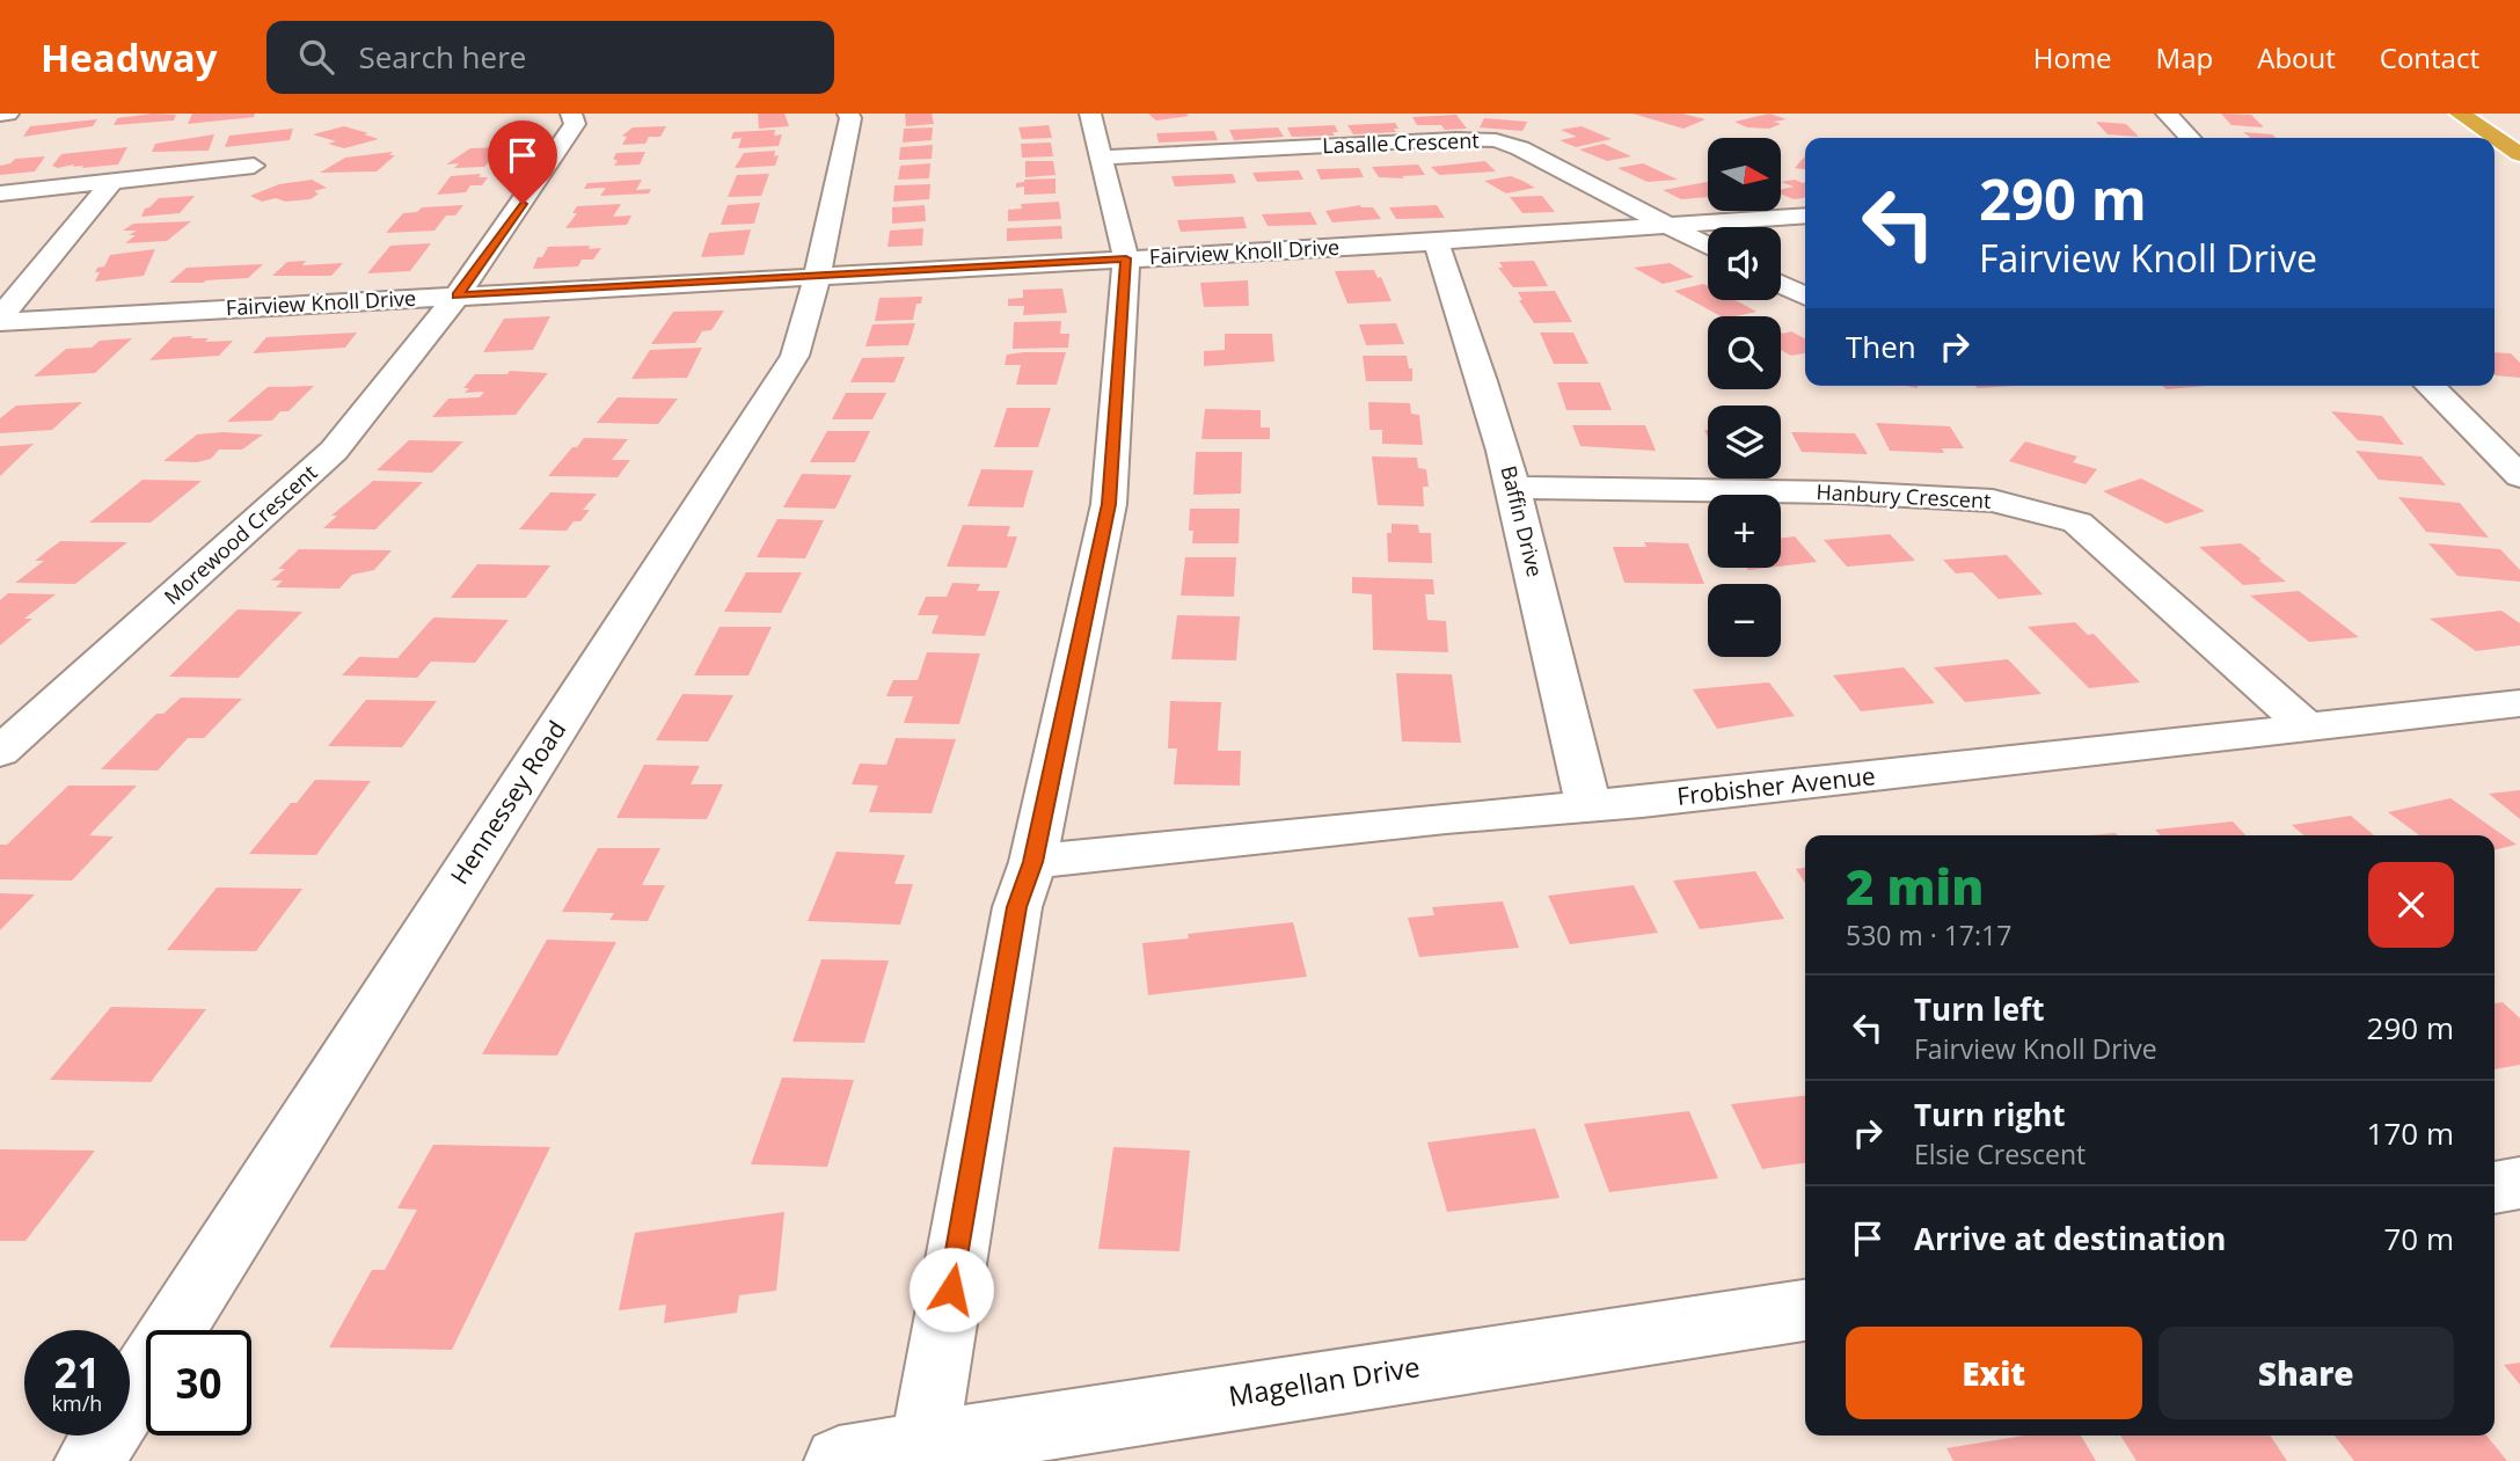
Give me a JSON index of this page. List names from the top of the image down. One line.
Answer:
{"streets":{"street":["Lasalle Crescent","Fairview Knoll Drive","Hanbury Crescent","Baffin Drive","Morewood Crescent","Frobisher Avenue","Hennessey Road","Magellan Drive"]},"crossings":[["Lasalle Crescent","Fairview Knoll Drive"],["Fairview Knoll Drive","Baffin Drive"],["Fairview Knoll Drive","Morewood Crescent"],["Fairview Knoll Drive","Hennessey Road"],["Hanbury Crescent","Baffin Drive"],["Hanbury Crescent","Frobisher Avenue"],["Baffin Drive","Frobisher Avenue"]],"north":"right","page":{"header":"Headway","search":"Search here","nav":["Home","Map","About","Contact"],"map_buttons":["+","−"],"turn":["290 m","Fairview Knoll Drive"],"then":"Then","heading":["2 min","530 m · 17:17"],"list":[{"name":"Turn left","note":"Fairview Knoll Drive","value":"290 m"},{"name":"Turn right","note":"Elsie Crescent","value":"170 m"},{"name":"Arrive at destination","value":"70 m"}],"buttons":["Exit","Share"],"speed":"21 km/h","limit":"30"}}
